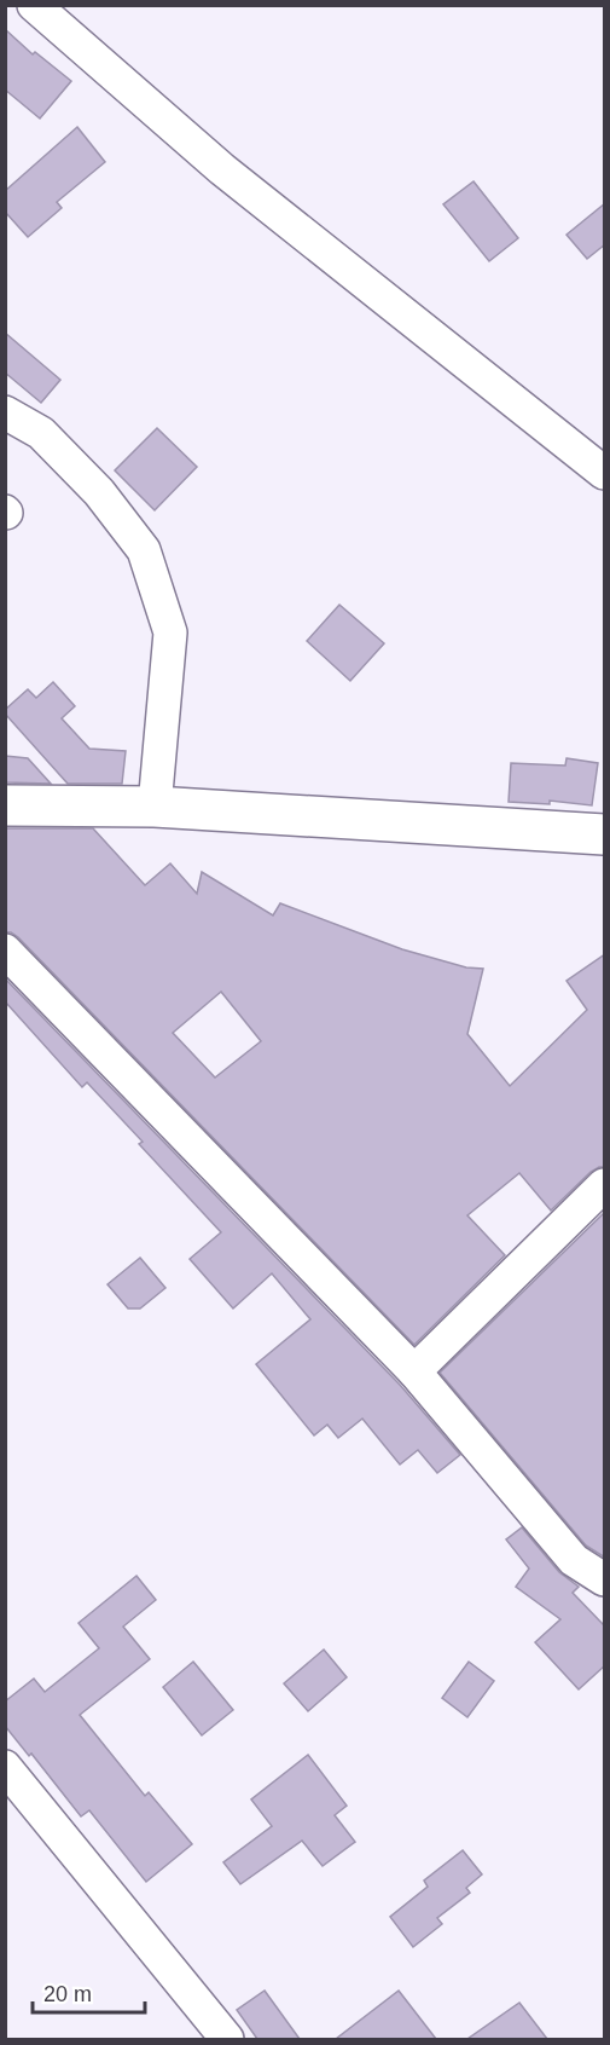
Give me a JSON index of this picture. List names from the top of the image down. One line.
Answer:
{"scale_bar":"20 m"}
